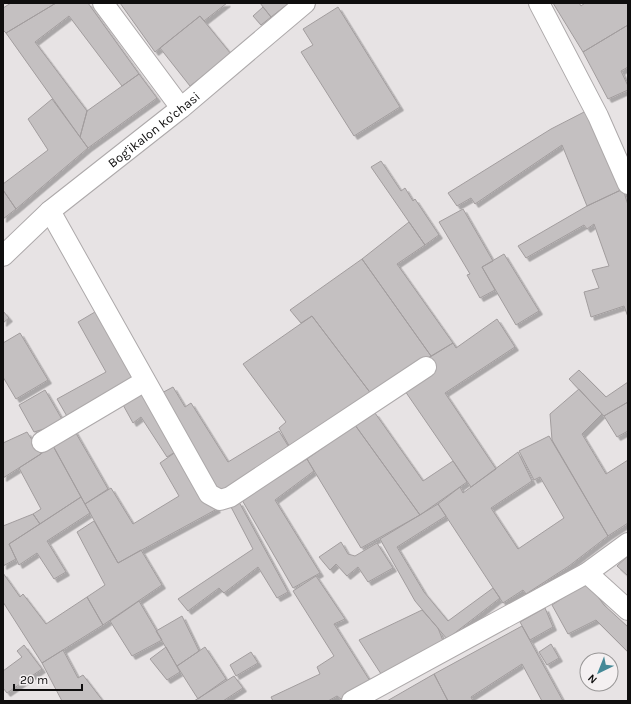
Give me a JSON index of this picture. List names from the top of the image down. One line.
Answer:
{"streets":{"street":["Bog'ikalon ko'chasi"]},"scale_bar":"20 m","north":"bottom left"}
